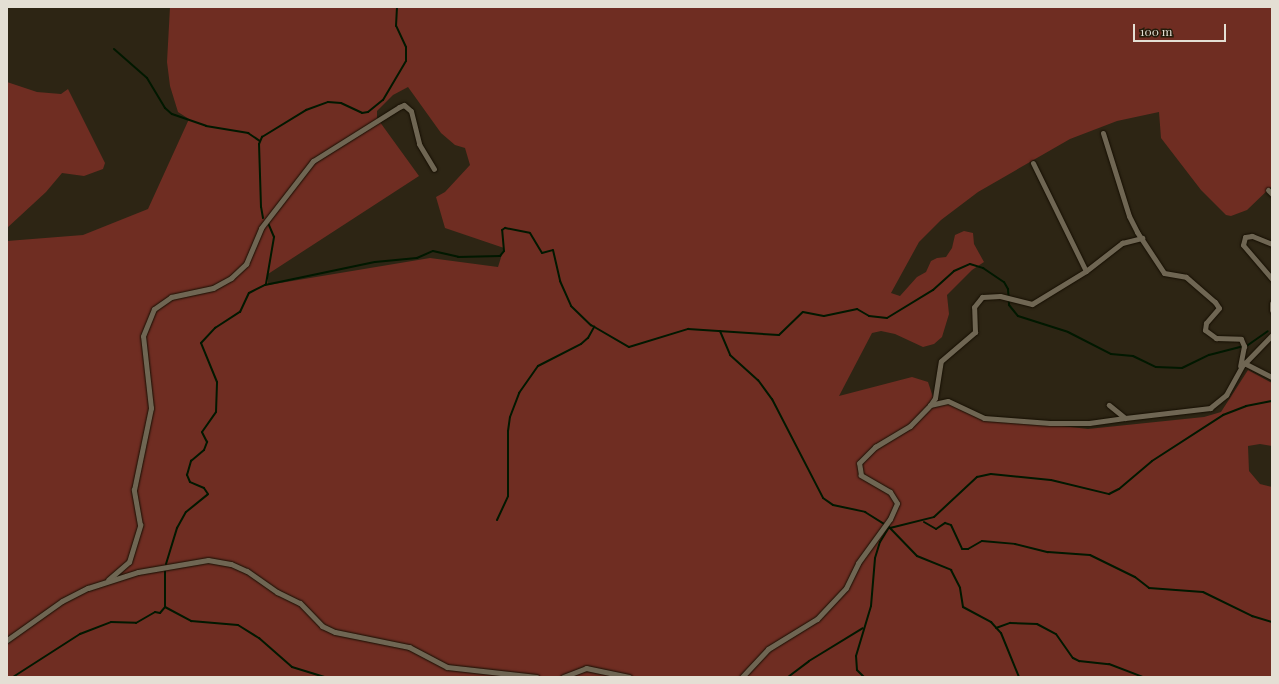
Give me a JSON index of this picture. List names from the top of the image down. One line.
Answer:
{"scale_bar":"100 m"}
